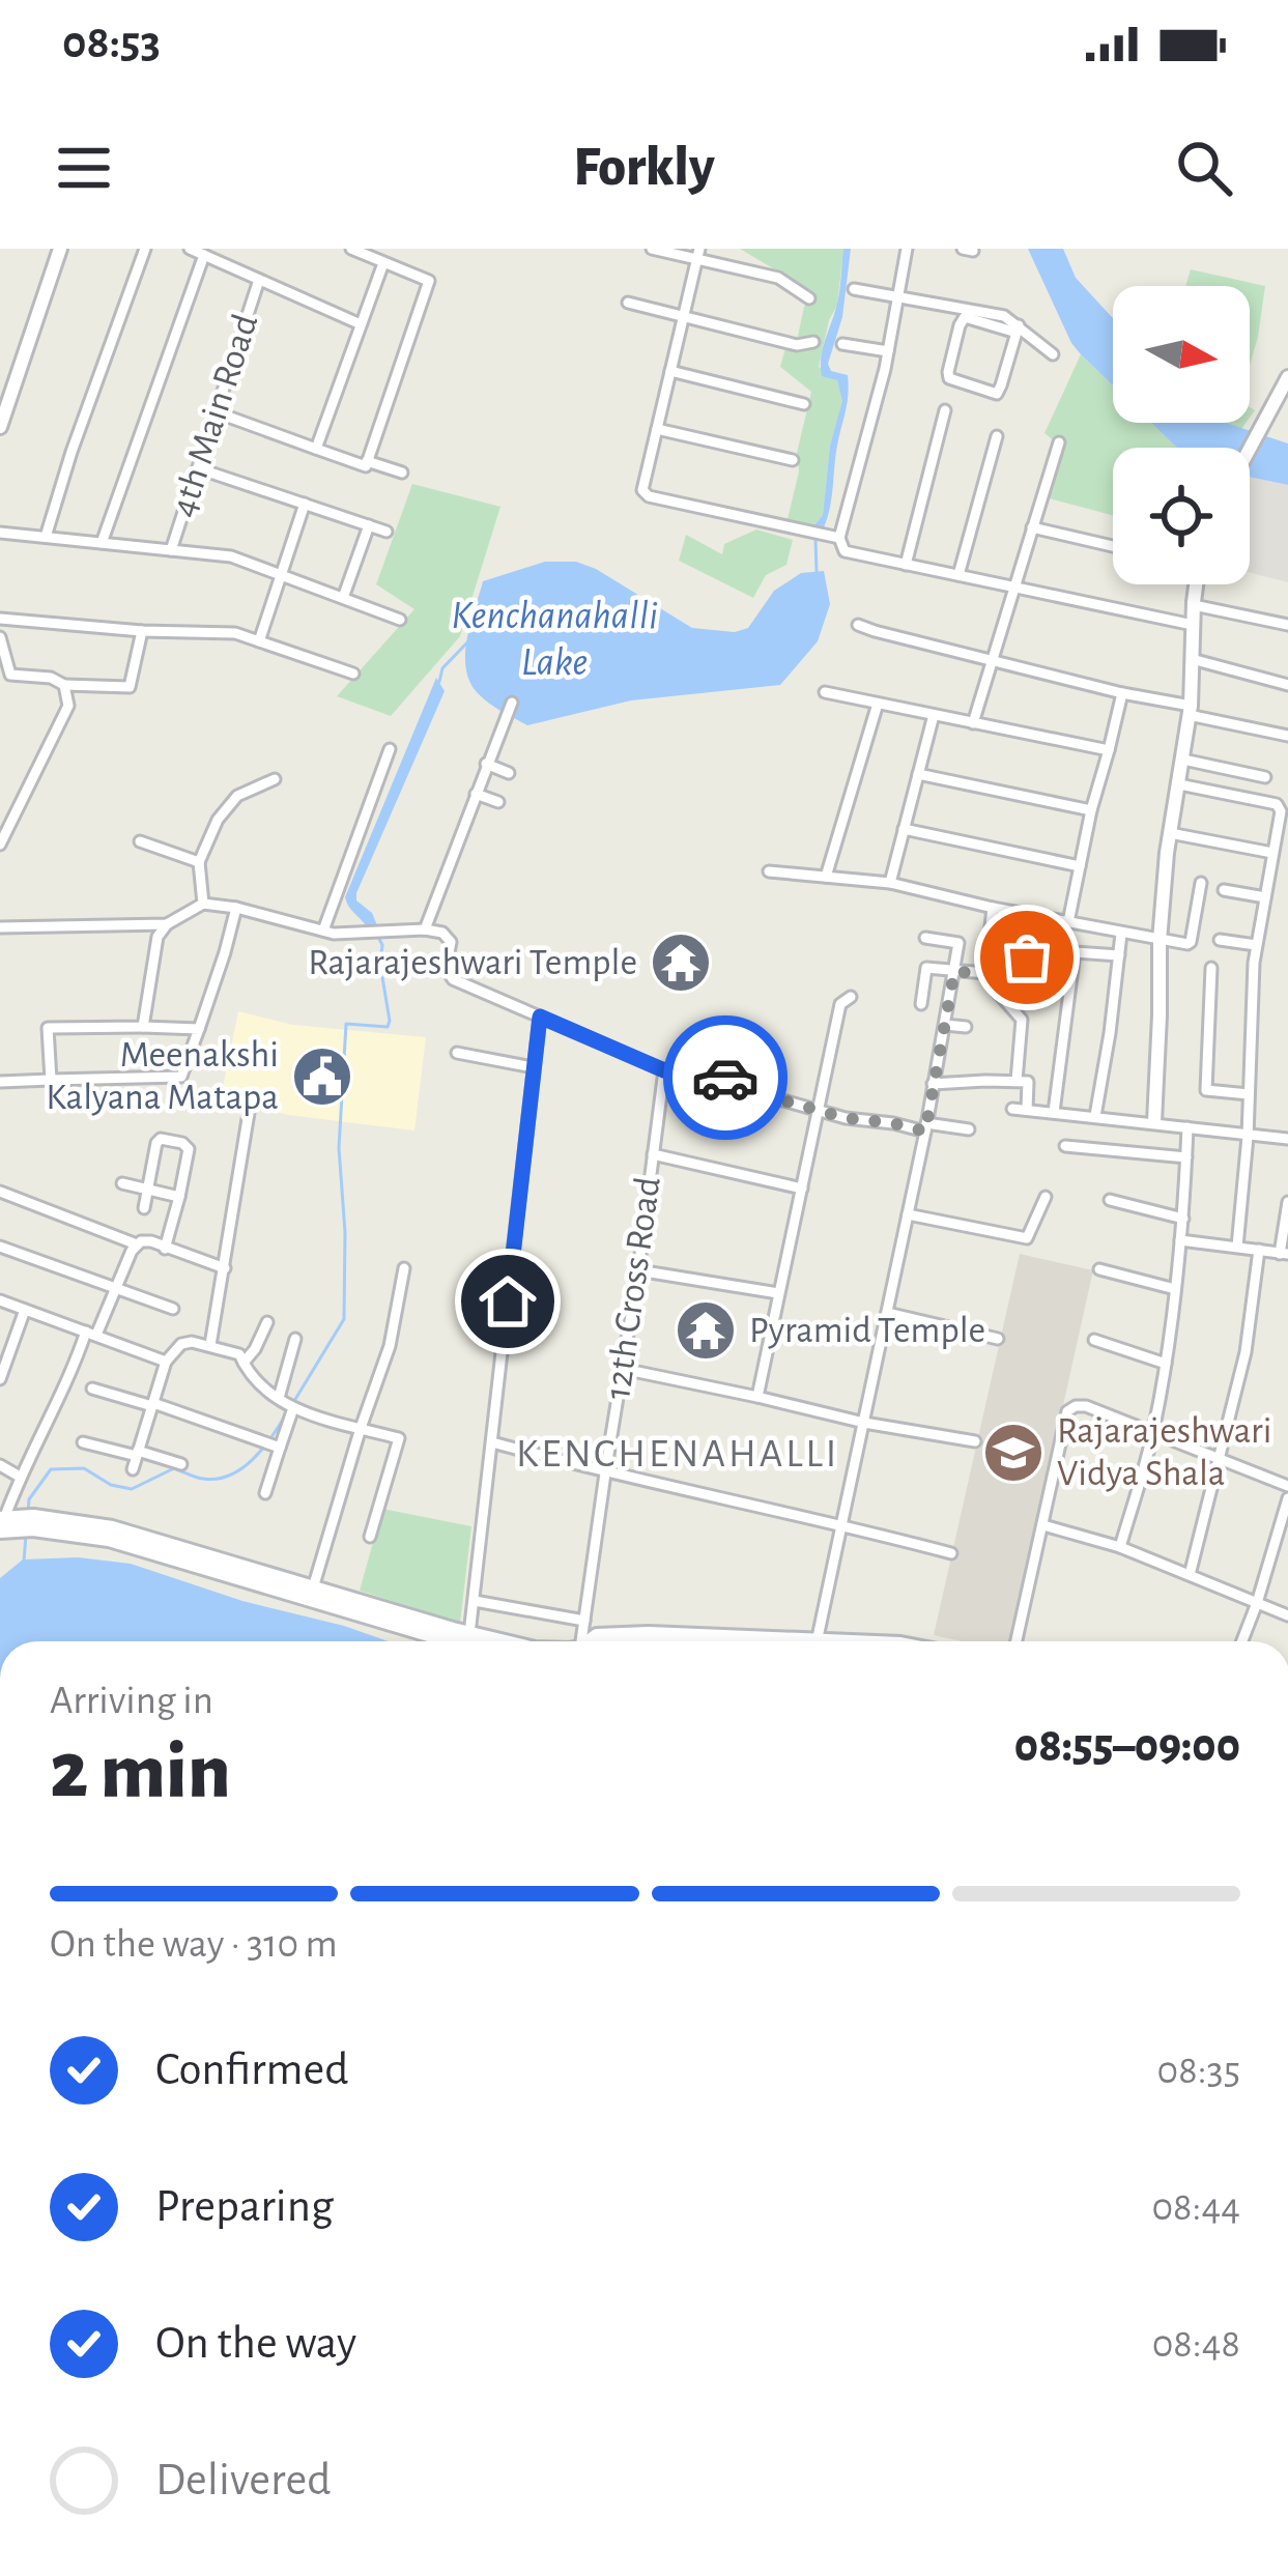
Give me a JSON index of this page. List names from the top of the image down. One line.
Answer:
{"streets":{"street":["4th Main Road","12th Cross Road"]},"districts":["KENCHENAHALLI"],"water":["Kenchanahalli Lake"],"places":{"temple":["Rajarajeshwari Temple","Pyramid Temple"],"public building":["Meenakshi Kalyana Matapa"],"school or university":["Rajarajeshwari Vidya Shala"]},"north":"right","page":{"status":"08:53","header":"Forkly","heading":["2 min","Arriving in","08:55–09:00"],"bar":"On the way · 310 m","list":[["Confirmed","08:35"],["Preparing","08:44"],["On the way","08:48"],"Delivered"]}}
